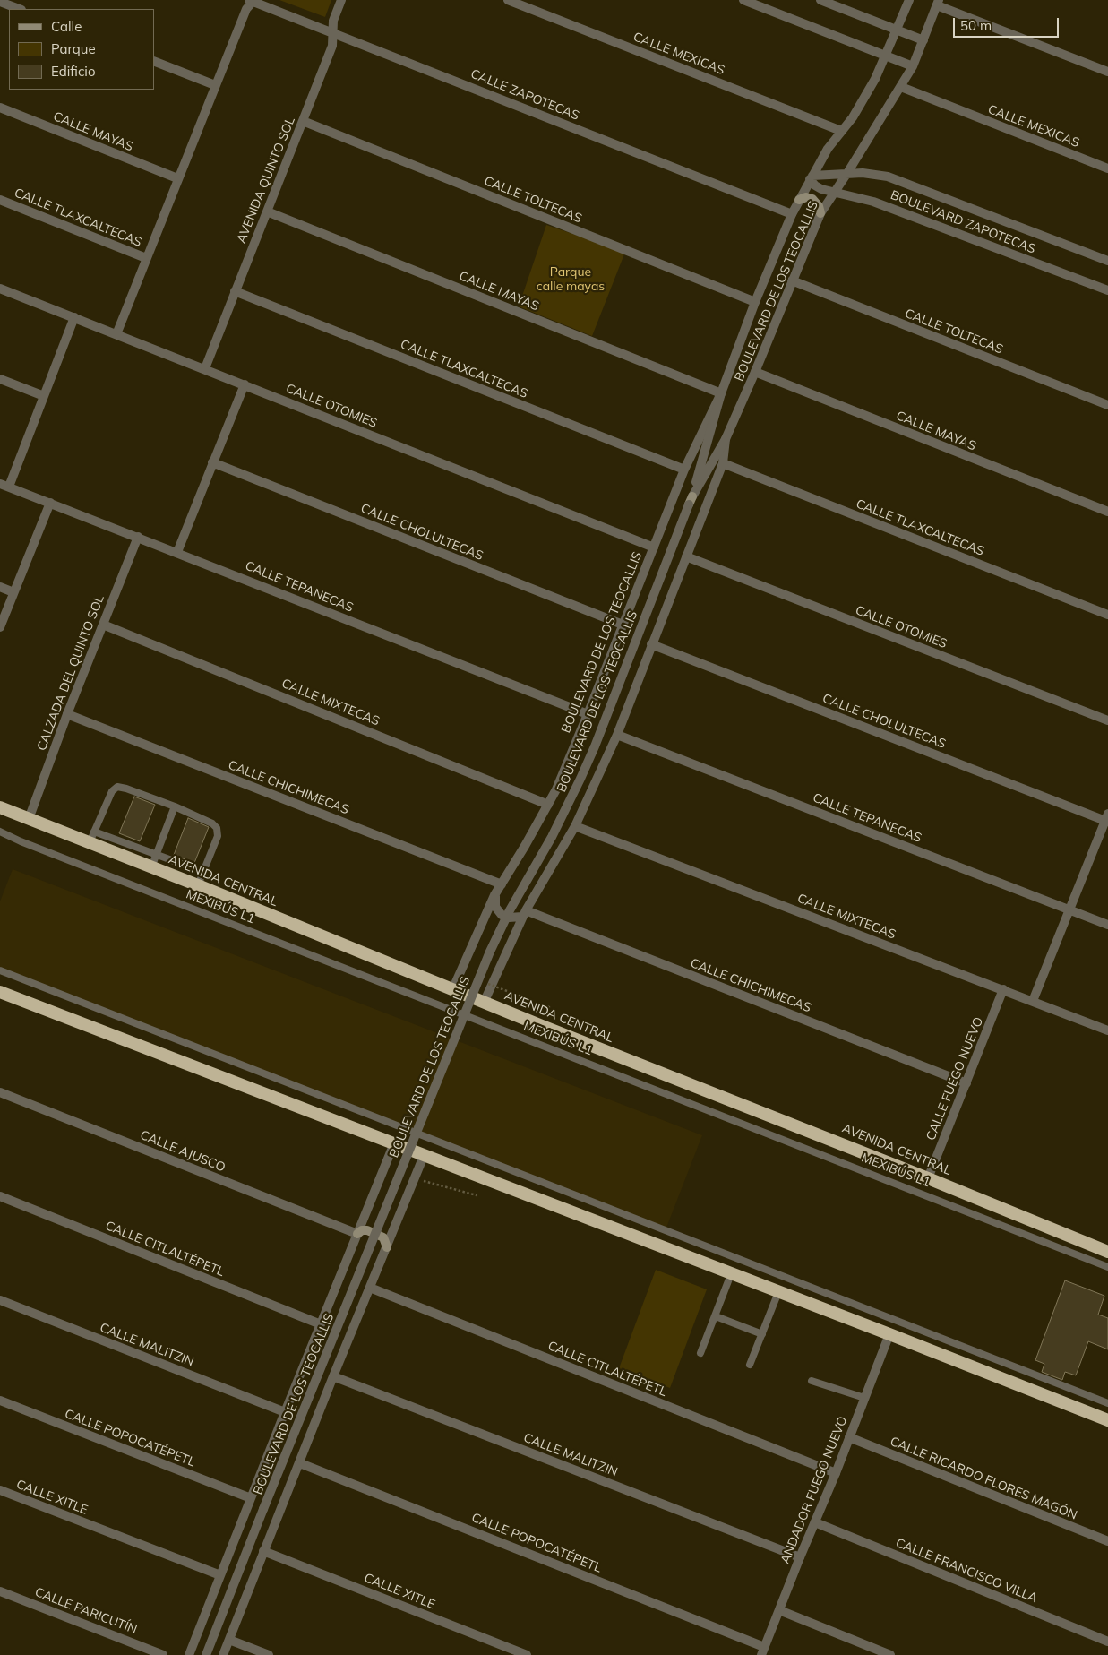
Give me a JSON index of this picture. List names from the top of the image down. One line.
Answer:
{"streets":{"highway":["AVENIDA CENTRAL"],"street":["CALLE MEXICAS","CALLE ZAPOTECAS","CALLE MAYAS","AVENIDA QUINTO SOL","CALLE TOLTECAS","CALLE TLAXCALTECAS","BOULEVARD ZAPOTECAS","BOULEVARD DE LOS TEOCALLIS","CALLE OTOMIES","CALLE CHOLULTECAS","CALLE TEPANECAS","CALZADA DEL QUINTO SOL","CALLE MIXTECAS","CALLE CHICHIMECAS","CALLE FUEGO NUEVO","CALLE AJUSCO","CALLE CITLALTÉPETL","CALLE MALITZIN","CALLE POPOCATÉPETL","CALLE RICARDO FLORES MAGÓN","ANDADOR FUEGO NUEVO","CALLE XITLE","CALLE FRANCISCO VILLA","CALLE PARICUTÍN"],"lane":["MEXIBÚS L1"]},"crossings":[["CALLE MEXICAS","BOULEVARD DE LOS TEOCALLIS"],["CALLE ZAPOTECAS","AVENIDA QUINTO SOL"],["CALLE ZAPOTECAS","BOULEVARD DE LOS TEOCALLIS"],["CALLE MAYAS","AVENIDA QUINTO SOL"],["CALLE MAYAS","BOULEVARD DE LOS TEOCALLIS"],["AVENIDA QUINTO SOL","CALLE TOLTECAS"],["AVENIDA QUINTO SOL","CALLE TLAXCALTECAS"],["AVENIDA QUINTO SOL","CALLE OTOMIES"],["CALLE TOLTECAS","BOULEVARD DE LOS TEOCALLIS"],["CALLE TLAXCALTECAS","BOULEVARD DE LOS TEOCALLIS"],["BOULEVARD ZAPOTECAS","BOULEVARD DE LOS TEOCALLIS"],["BOULEVARD DE LOS TEOCALLIS","CALLE OTOMIES"],["BOULEVARD DE LOS TEOCALLIS","CALLE CHOLULTECAS"],["BOULEVARD DE LOS TEOCALLIS","CALLE TEPANECAS"],["BOULEVARD DE LOS TEOCALLIS","CALLE MIXTECAS"],["BOULEVARD DE LOS TEOCALLIS","CALLE CHICHIMECAS"],["BOULEVARD DE LOS TEOCALLIS","AVENIDA CENTRAL"],["BOULEVARD DE LOS TEOCALLIS","CALLE AJUSCO"],["BOULEVARD DE LOS TEOCALLIS","CALLE CITLALTÉPETL"],["BOULEVARD DE LOS TEOCALLIS","CALLE MALITZIN"],["BOULEVARD DE LOS TEOCALLIS","CALLE POPOCATÉPETL"],["BOULEVARD DE LOS TEOCALLIS","CALLE XITLE"],["CALLE TEPANECAS","CALZADA DEL QUINTO SOL"],["CALZADA DEL QUINTO SOL","CALLE MIXTECAS"],["CALZADA DEL QUINTO SOL","CALLE CHICHIMECAS"],["CALZADA DEL QUINTO SOL","AVENIDA CENTRAL"],["CALLE MIXTECAS","CALLE FUEGO NUEVO"],["CALLE CHICHIMECAS","CALLE FUEGO NUEVO"],["AVENIDA CENTRAL","CALLE FUEGO NUEVO"],["CALLE CITLALTÉPETL","ANDADOR FUEGO NUEVO"],["CALLE MALITZIN","ANDADOR FUEGO NUEVO"],["CALLE POPOCATÉPETL","ANDADOR FUEGO NUEVO"],["CALLE RICARDO FLORES MAGÓN","ANDADOR FUEGO NUEVO"],["ANDADOR FUEGO NUEVO","CALLE FRANCISCO VILLA"]],"parks":["Parque calle mayas"],"legend":["Calle","Parque","Edificio"],"scale_bar":"50 m"}
